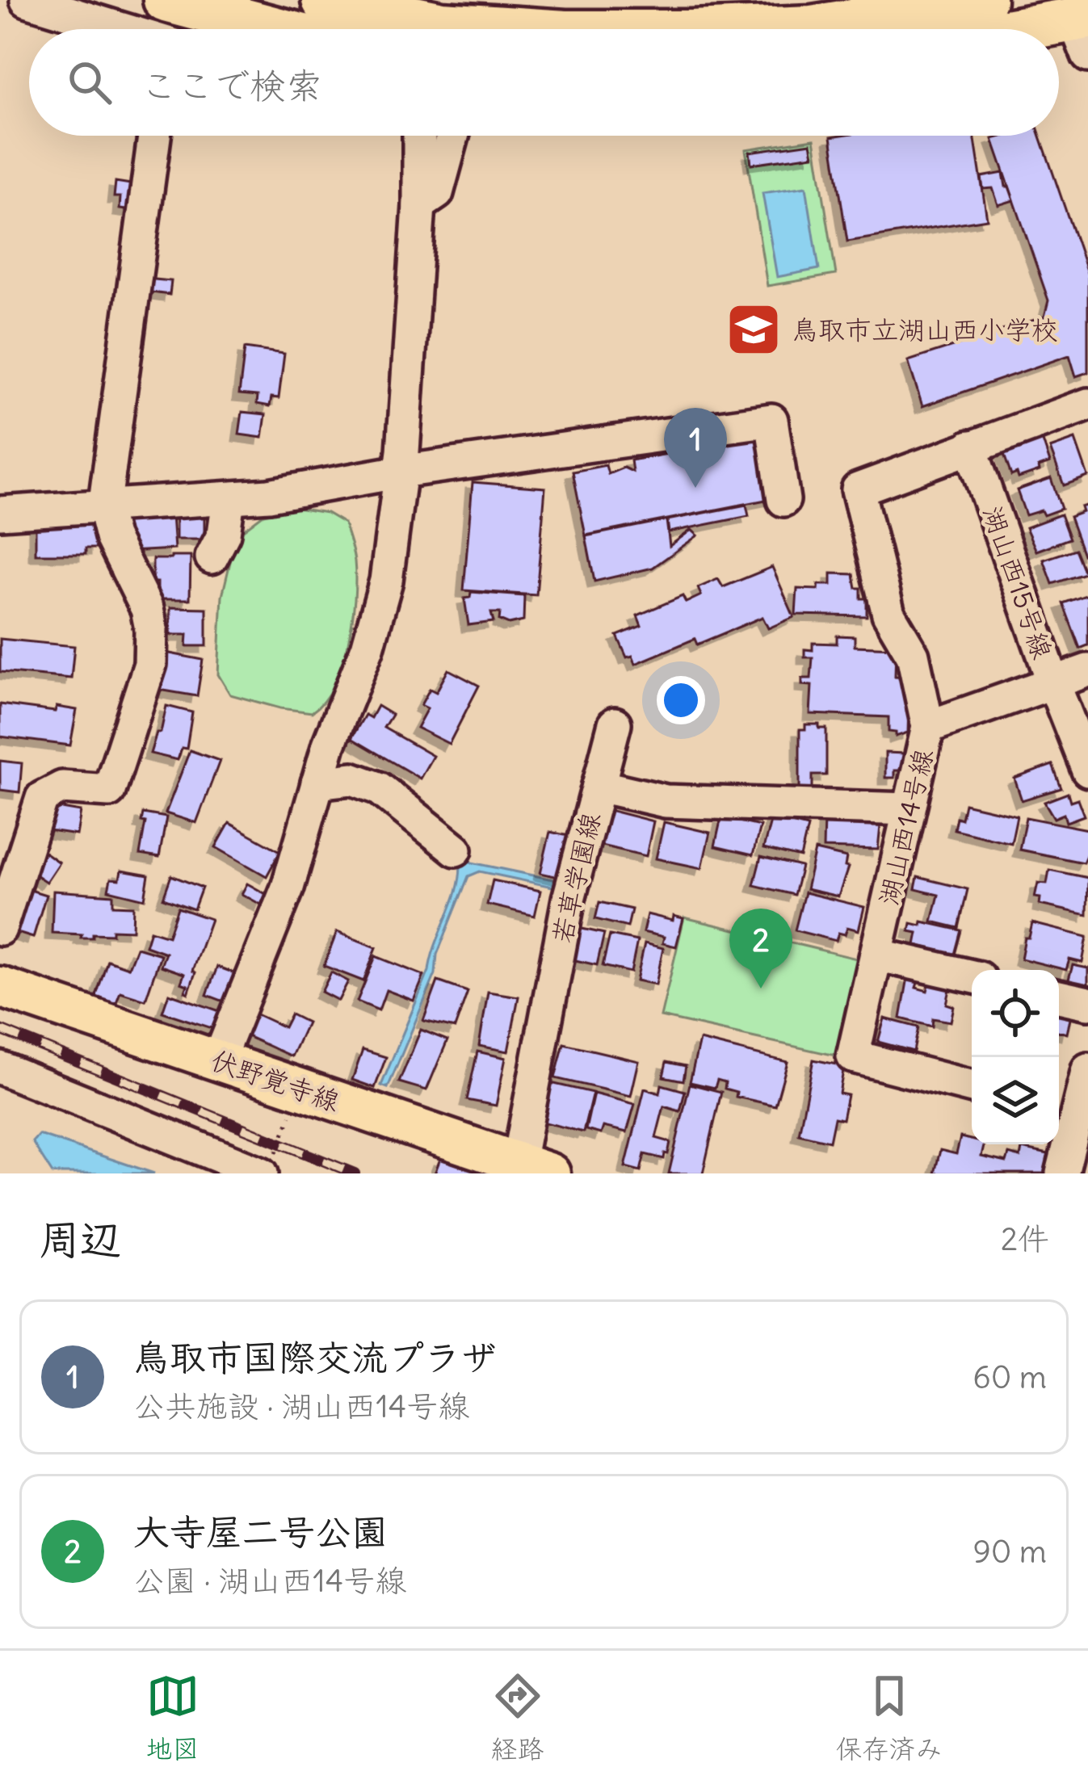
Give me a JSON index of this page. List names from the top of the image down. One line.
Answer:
{"streets":{"main road":["伏野覚寺線"],"street":["湖山西15号線","湖山西14号線","若草学園線"]},"crossings":[["湖山西15号線","湖山西14号線"],["湖山西14号線","若草学園線"],["若草学園線","伏野覚寺線"]],"places":{"school or university":["鳥取市立湖山西小学校"]},"page":{"search":"ここで検索","pins":["1","2"],"heading":["周辺","2件"],"list":[{"mark":"1","name":"鳥取市国際交流プラザ","note":"公共施設 · 湖山西14号線","value":"60 m"},{"mark":"2","name":"大寺屋二号公園","note":"公園 · 湖山西14号線","value":"90 m"}],"nav":["地図","経路","保存済み"]}}
